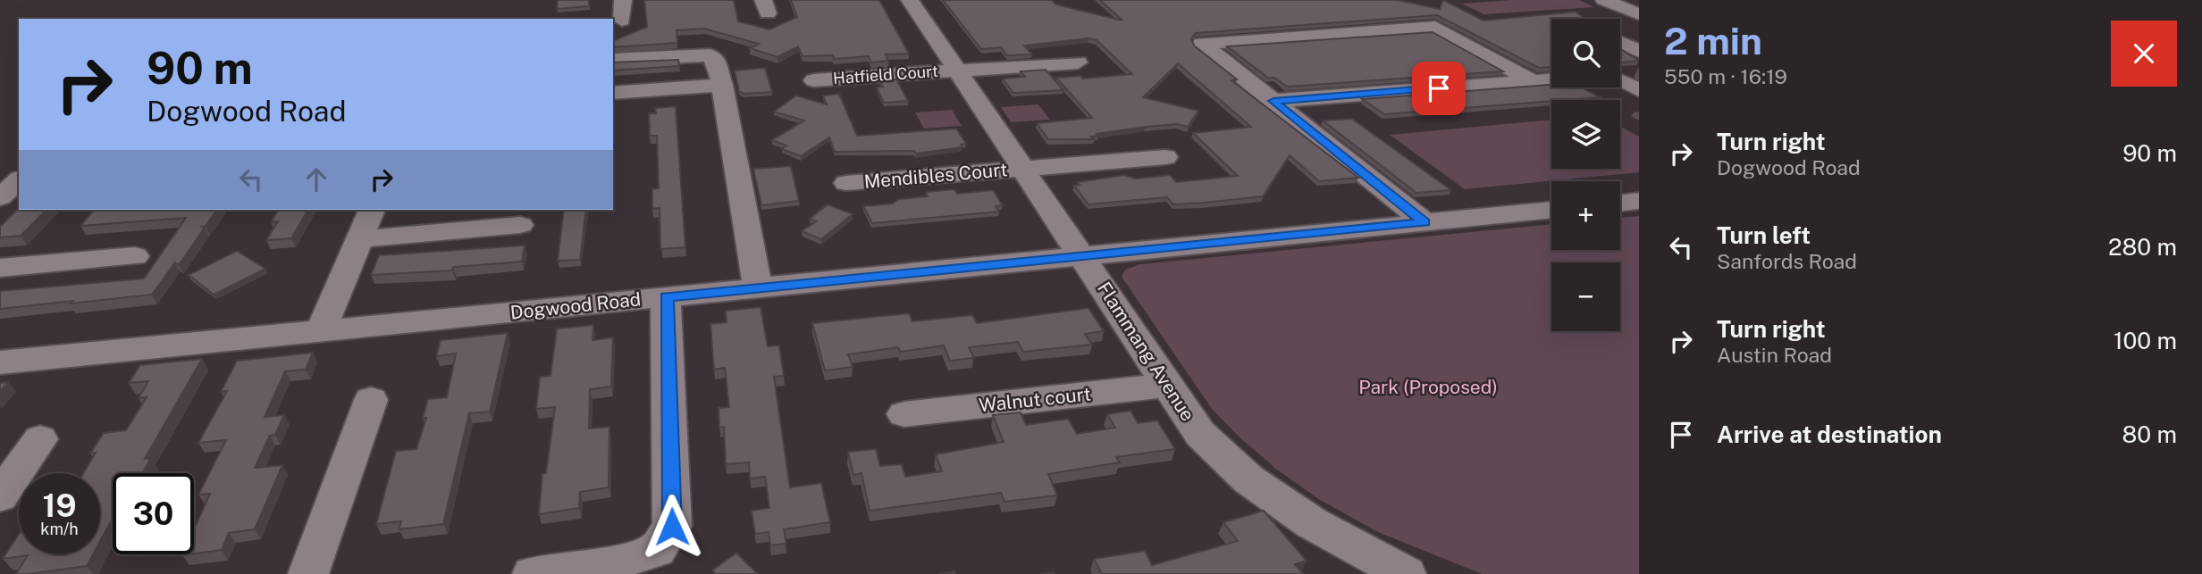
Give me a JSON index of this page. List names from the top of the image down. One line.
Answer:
{"streets":{"street":["Hatfield Court","Mendibles Court","Dogwood Road","Flammang Avenue","Walnut court"]},"crossings":[["Hatfield Court","Flammang Avenue"],["Mendibles Court","Flammang Avenue"],["Dogwood Road","Flammang Avenue"],["Flammang Avenue","Walnut court"]],"parks":["Park (Proposed)"],"page":{"heading":["2 min","550 m · 16:19"],"map_buttons":["+","−"],"turn":["90 m","Dogwood Road"],"list":[{"name":"Turn right","note":"Dogwood Road","value":"90 m"},{"name":"Turn left","note":"Sanfords Road","value":"280 m"},{"name":"Turn right","note":"Austin Road","value":"100 m"},{"name":"Arrive at destination","value":"80 m"}],"speed":"19 km/h","limit":"30"}}
